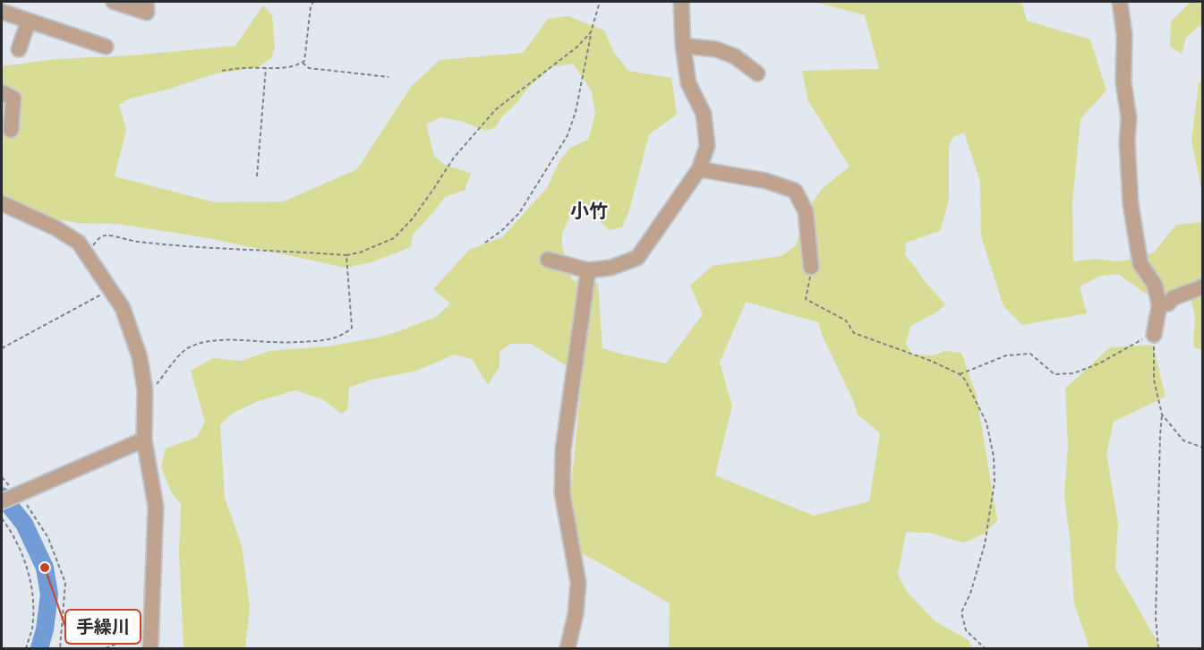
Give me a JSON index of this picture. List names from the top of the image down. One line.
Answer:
{"districts":["小竹"],"places":["手繰川"]}
